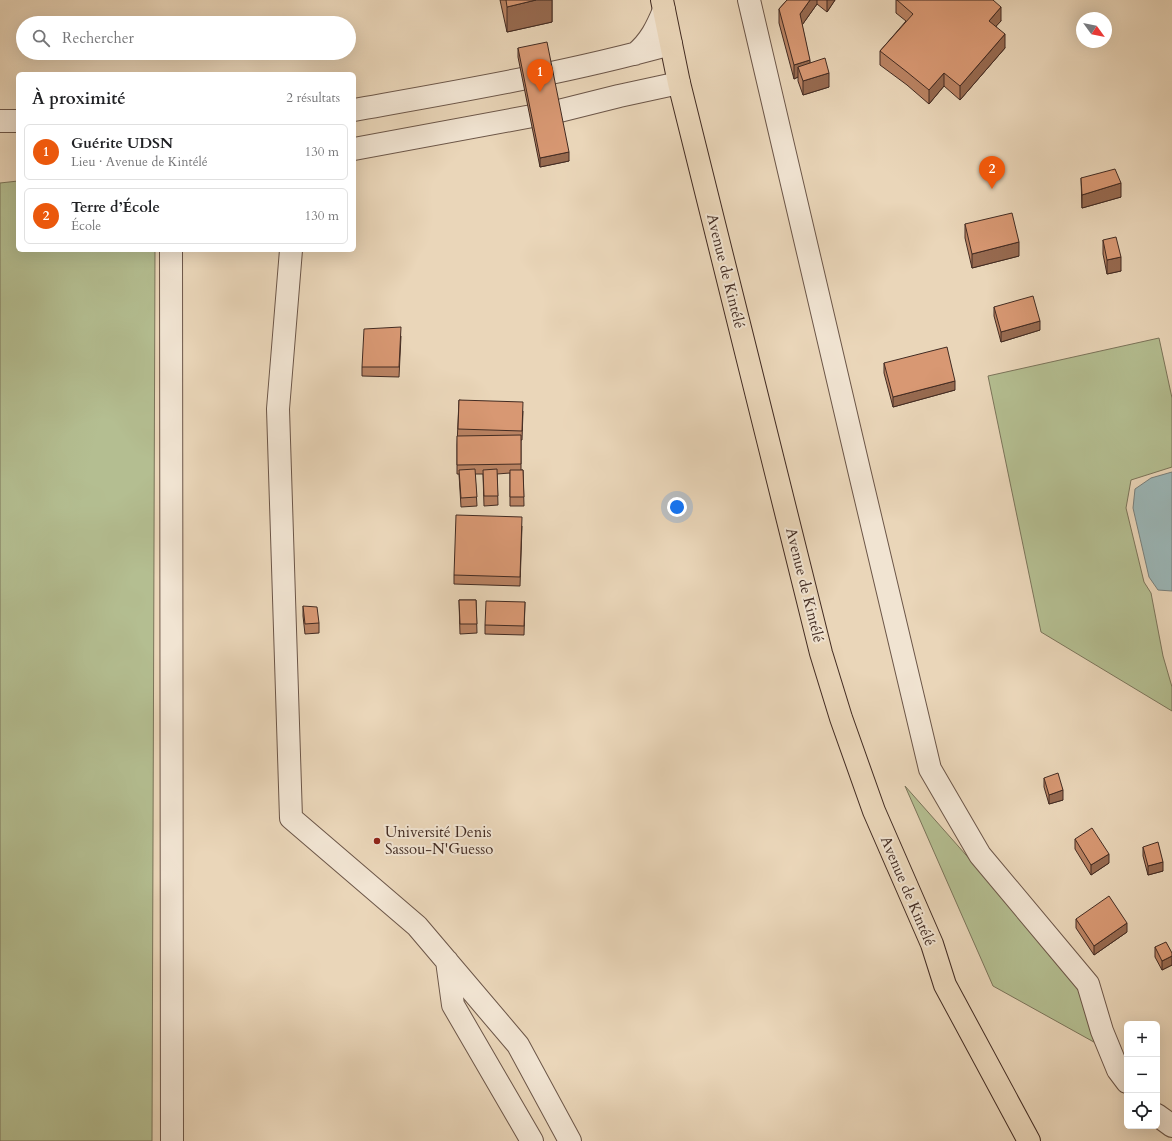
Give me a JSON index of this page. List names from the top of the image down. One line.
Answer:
{"streets":{"main road":["Avenue de Kintélé"]},"places":["Université Denis Sassou-N'Guesso"],"north":"bottom right","page":{"search":"Rechercher","pins":["1","2"],"heading":["À proximité","2 résultats"],"list":[{"mark":"1","name":"Guérite UDSN","note":"Lieu · Avenue de Kintélé","value":"130 m"},{"mark":"2","name":"Terre d’École","note":"École","value":"130 m"}],"map_buttons":["+","−"]}}
